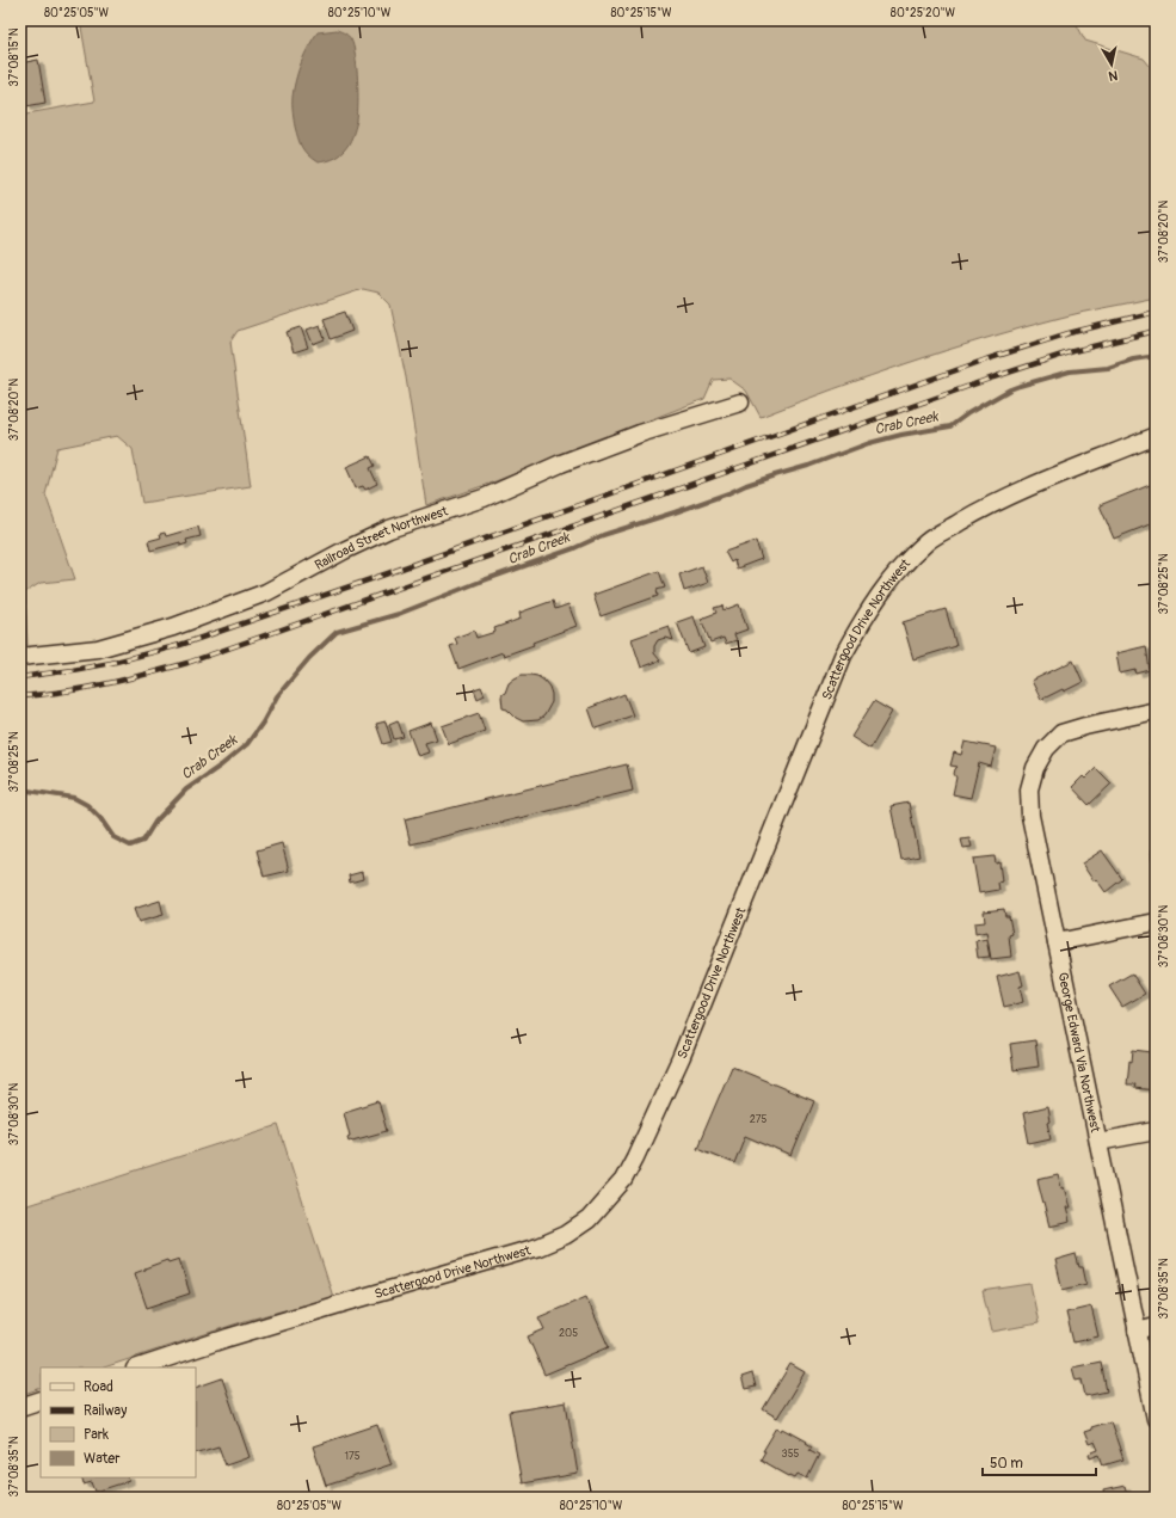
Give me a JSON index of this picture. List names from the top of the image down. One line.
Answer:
{"streets":{"street":["Railroad Street Northwest","Scattergood Drive Northwest","George Edward Via Northwest"]},"water":["Crab Creek"],"house_numbers":["275","205","355","175"],"legend":["Road","Railway","Park","Water"],"scale_bar":"50 m","north":"bottom","coordinates":["80°25'05\"W","80°25'10\"W","80°25'15\"W","80°25'20\"W","37°08'15\"N","37°08'20\"N","37°08'25\"N","37°08'30\"N","37°08'35\"N"]}
